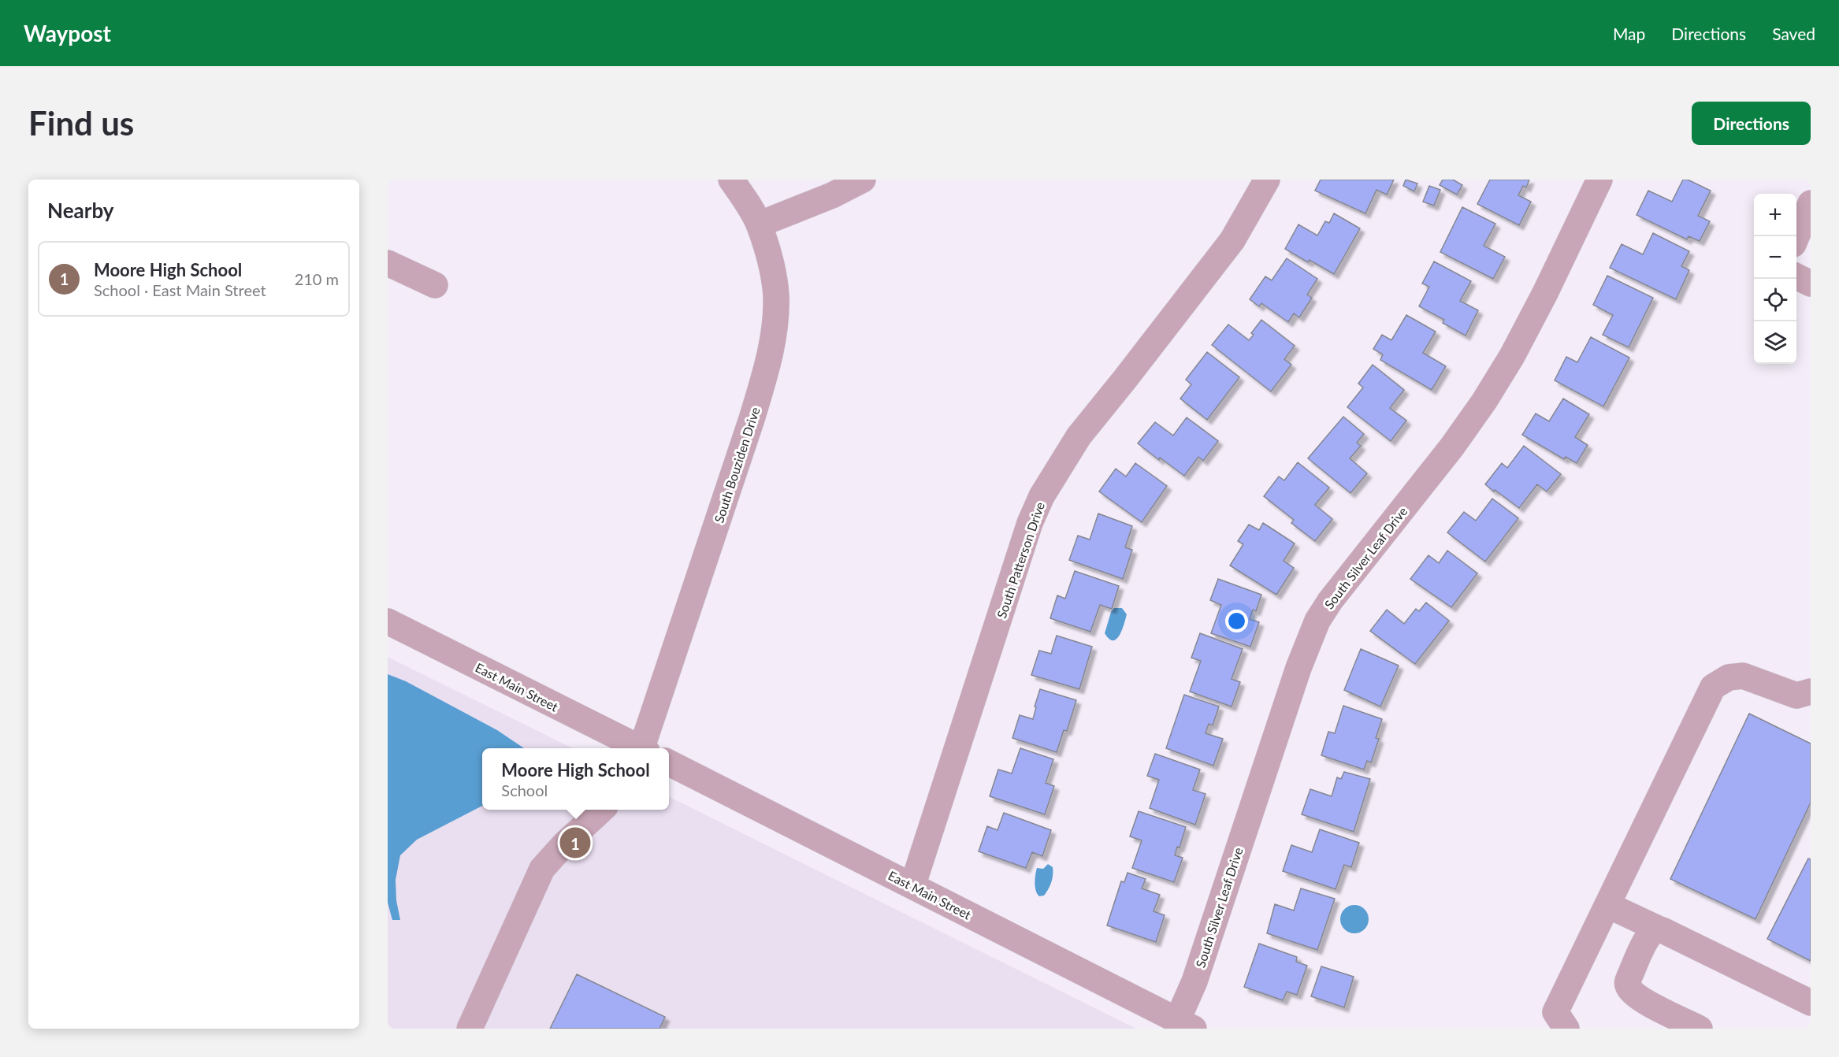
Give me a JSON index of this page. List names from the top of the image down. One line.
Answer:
{"streets":{"street":["South Bouziden Drive","South Silver Leaf Drive","South Patterson Drive","East Main Street"]},"crossings":[["South Silver Leaf Drive","East Main Street"],["South Patterson Drive","East Main Street"]],"page":{"header":"Waypost","nav":["Map","Directions","Saved"],"buttons":"Directions","title":"Find us","heading":"Nearby","map_buttons":["+","−"],"list":[{"mark":"1","name":"Moore High School","note":"School · East Main Street","value":"210 m"}],"popup":["Moore High School","School"],"pins":"1"}}
